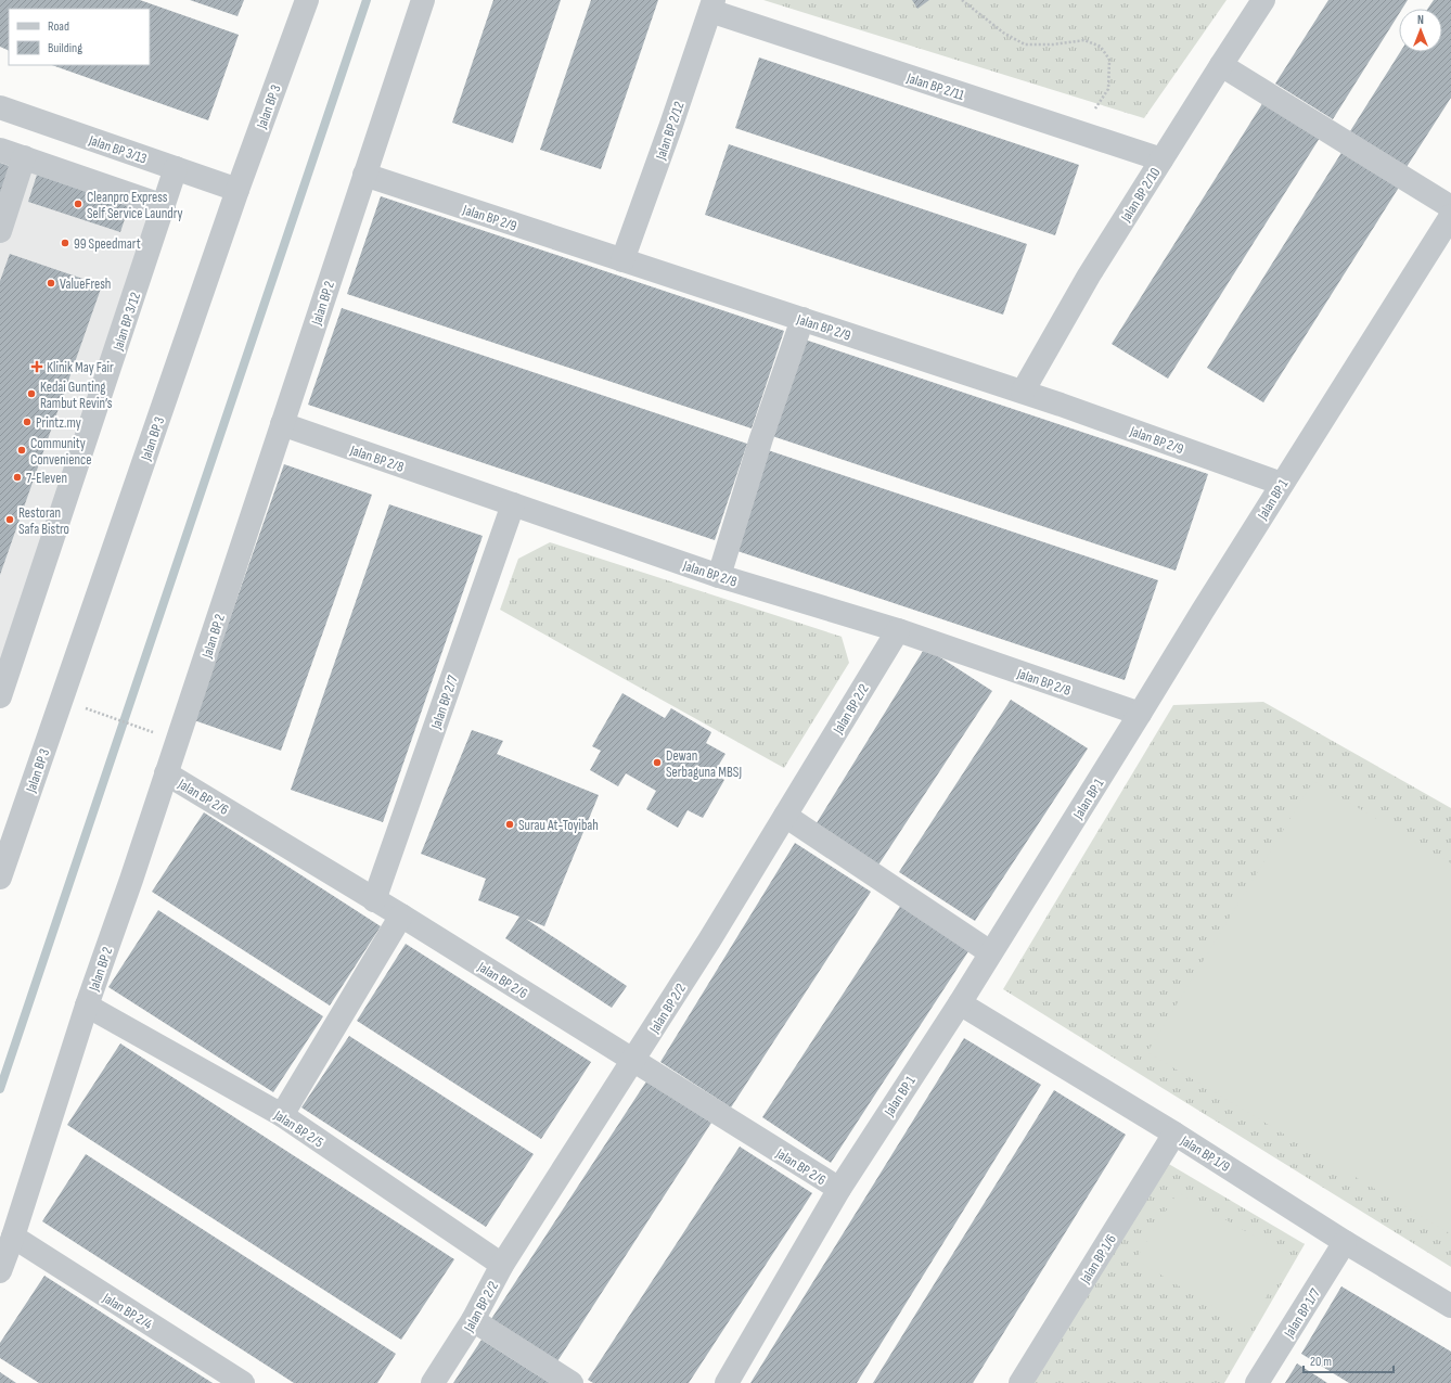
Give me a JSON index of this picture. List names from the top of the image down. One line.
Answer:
{"streets":{"street":["Jalan BP 2/11","Jalan BP 3","Jalan BP 2/12","Jalan BP 3/13","Jalan BP 2/10","Jalan BP 2/9","Jalan BP 2","Jalan BP 3/12","Jalan BP 2/8","Jalan BP 1","Jalan BP 2/7","Jalan BP 2/2","Jalan BP 2/6","Jalan BP 2/5","Jalan BP 1/9","Jalan BP 1/6","Jalan BP 2/4","Jalan BP 1/7"]},"crossings":[["Jalan BP 2/11","Jalan BP 2/12"],["Jalan BP 2/11","Jalan BP 2/10"],["Jalan BP 3","Jalan BP 3/13"],["Jalan BP 2/12","Jalan BP 2/9"],["Jalan BP 3/13","Jalan BP 3/12"],["Jalan BP 2/10","Jalan BP 2/9"],["Jalan BP 2/9","Jalan BP 2"],["Jalan BP 2/9","Jalan BP 1"],["Jalan BP 2","Jalan BP 2/8"],["Jalan BP 2","Jalan BP 2/6"],["Jalan BP 2","Jalan BP 2/5"],["Jalan BP 2","Jalan BP 2/4"],["Jalan BP 2/8","Jalan BP 1"],["Jalan BP 2/8","Jalan BP 2/7"],["Jalan BP 2/8","Jalan BP 2/2"],["Jalan BP 1","Jalan BP 2/6"],["Jalan BP 1","Jalan BP 1/9"],["Jalan BP 2/7","Jalan BP 2/6"],["Jalan BP 2/2","Jalan BP 2/6"],["Jalan BP 2/2","Jalan BP 2/5"],["Jalan BP 1/9","Jalan BP 1/6"],["Jalan BP 1/9","Jalan BP 1/7"]],"places":{"other":["Cleanpro Express Self Service Laundry","99 Speedmart","ValueFresh","Kedai Gunting Rambut Revin’s","Printz.my","Community Convenience","7-Eleven","Restoran Safa Bistro","Dewan Serbaguna MBSJ","Surau At-Toyibah"],"health":["Klinik May Fair"]},"legend":["Road","Building"],"scale_bar":"20 m","north":"top"}
